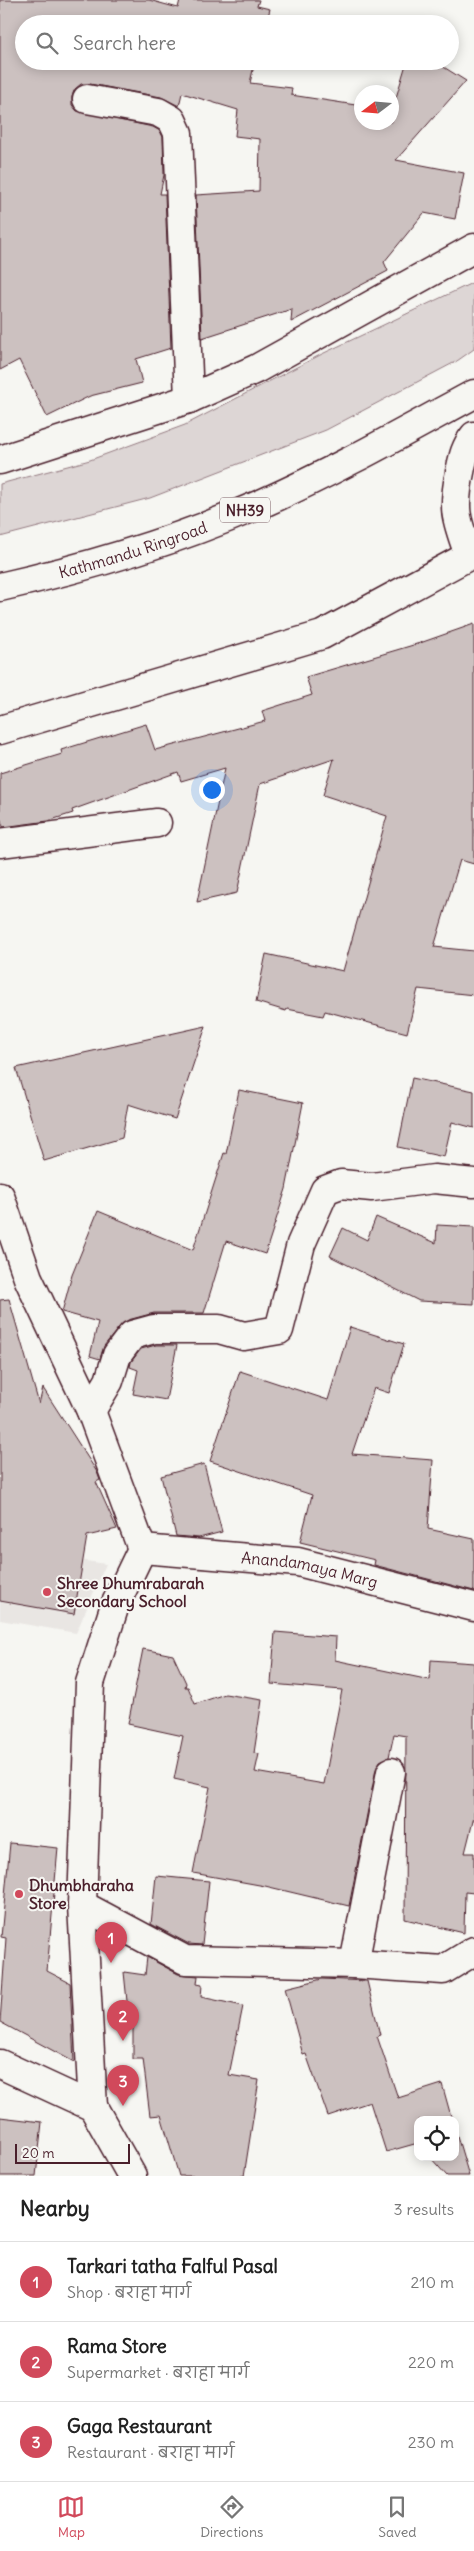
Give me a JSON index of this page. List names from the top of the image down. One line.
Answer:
{"streets":{"main road":["NH39","Kathmandu Ringroad","Anandamaya Marg"]},"places":["Shree Dhumrabarah Secondary School","Dhumbharaha Store"],"scale_bar":"20 m","north":"left","page":{"search":"Search here","pins":["1","2","3"],"scale":"20 m","heading":["Nearby","3 results"],"list":[{"mark":"1","name":"Tarkari tatha Falful Pasal","note":"Shop · बराहा मार्ग","value":"210 m"},{"mark":"2","name":"Rama Store","note":"Supermarket · बराहा मार्ग","value":"220 m"},{"mark":"3","name":"Gaga Restaurant","note":"Restaurant · बराहा मार्ग","value":"230 m"}],"nav":["Map","Directions","Saved"]}}
